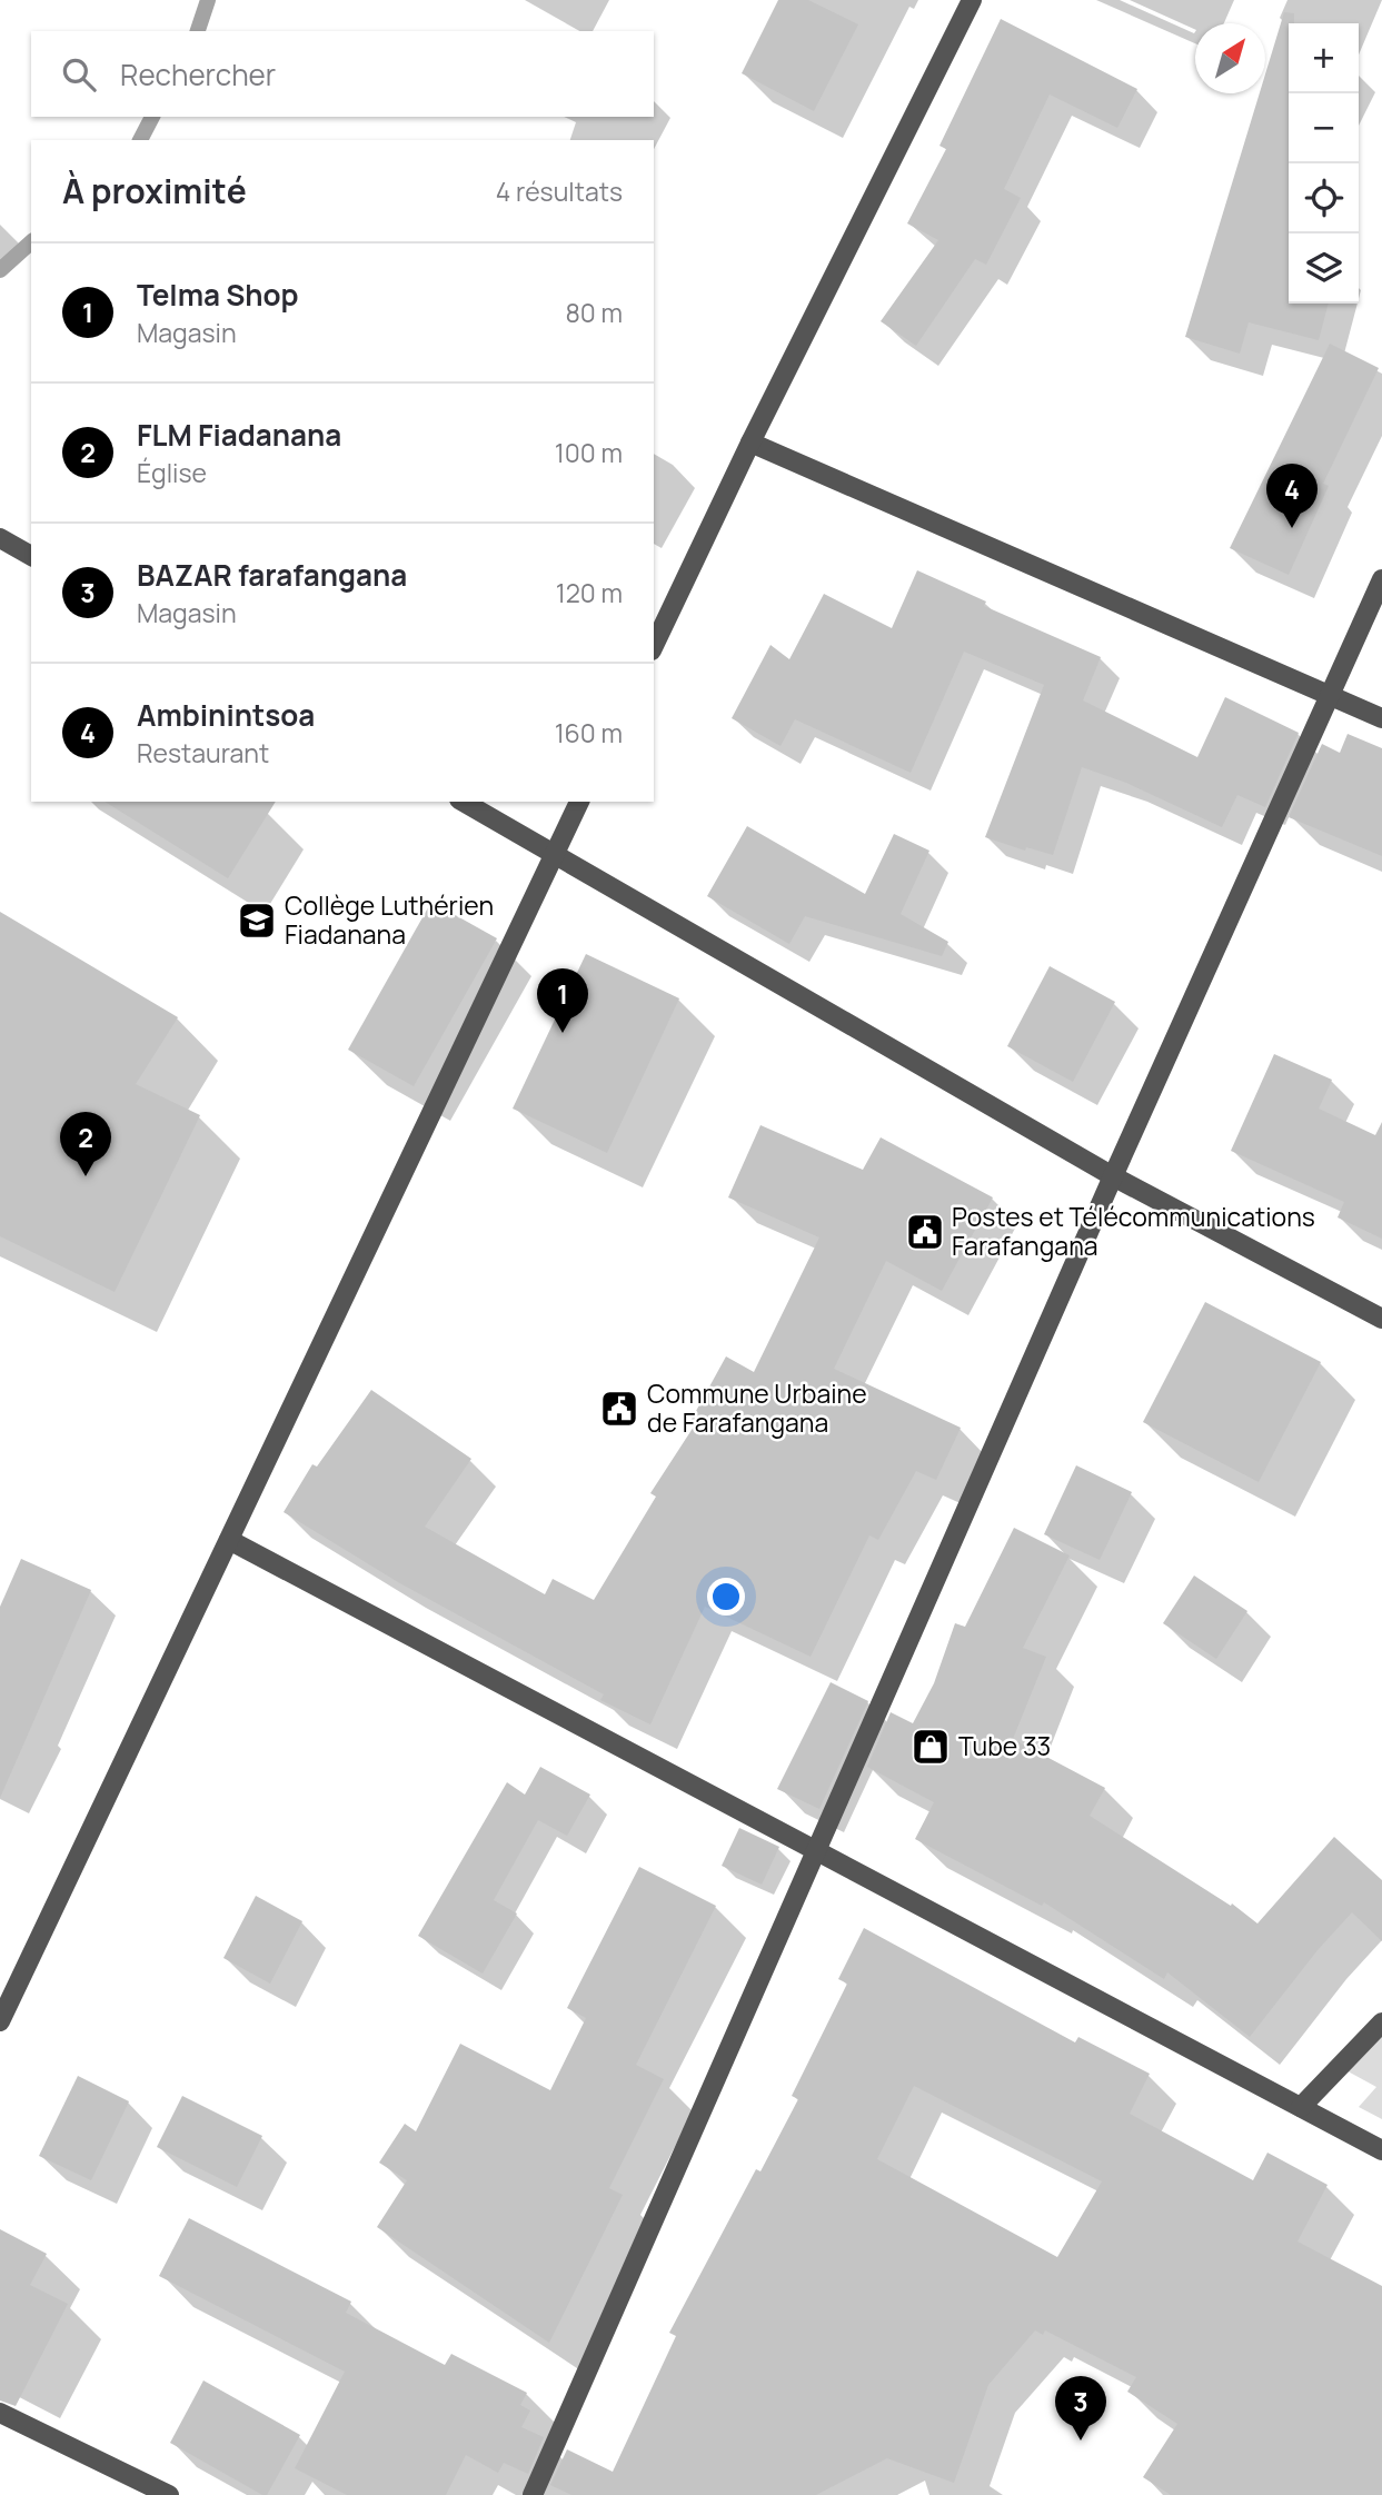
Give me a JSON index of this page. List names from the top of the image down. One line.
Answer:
{"places":{"school or university":["Collège Luthérien Fiadanana"],"public building":["Postes et Télécommunications Farafangana","Commune Urbaine de Farafangana"],"shop":["Tube 33"]},"north":"top right","page":{"map_buttons":["+","−"],"search":"Rechercher","heading":["À proximité","4 résultats"],"list":[{"mark":"1","name":"Telma Shop","note":"Magasin","value":"80 m"},{"mark":"2","name":"FLM Fiadanana","note":"Église","value":"100 m"},{"mark":"3","name":"BAZAR farafangana","note":"Magasin","value":"120 m"},{"mark":"4","name":"Ambinintsoa","note":"Restaurant","value":"160 m"}],"pins":["4","1","2","3"]}}
